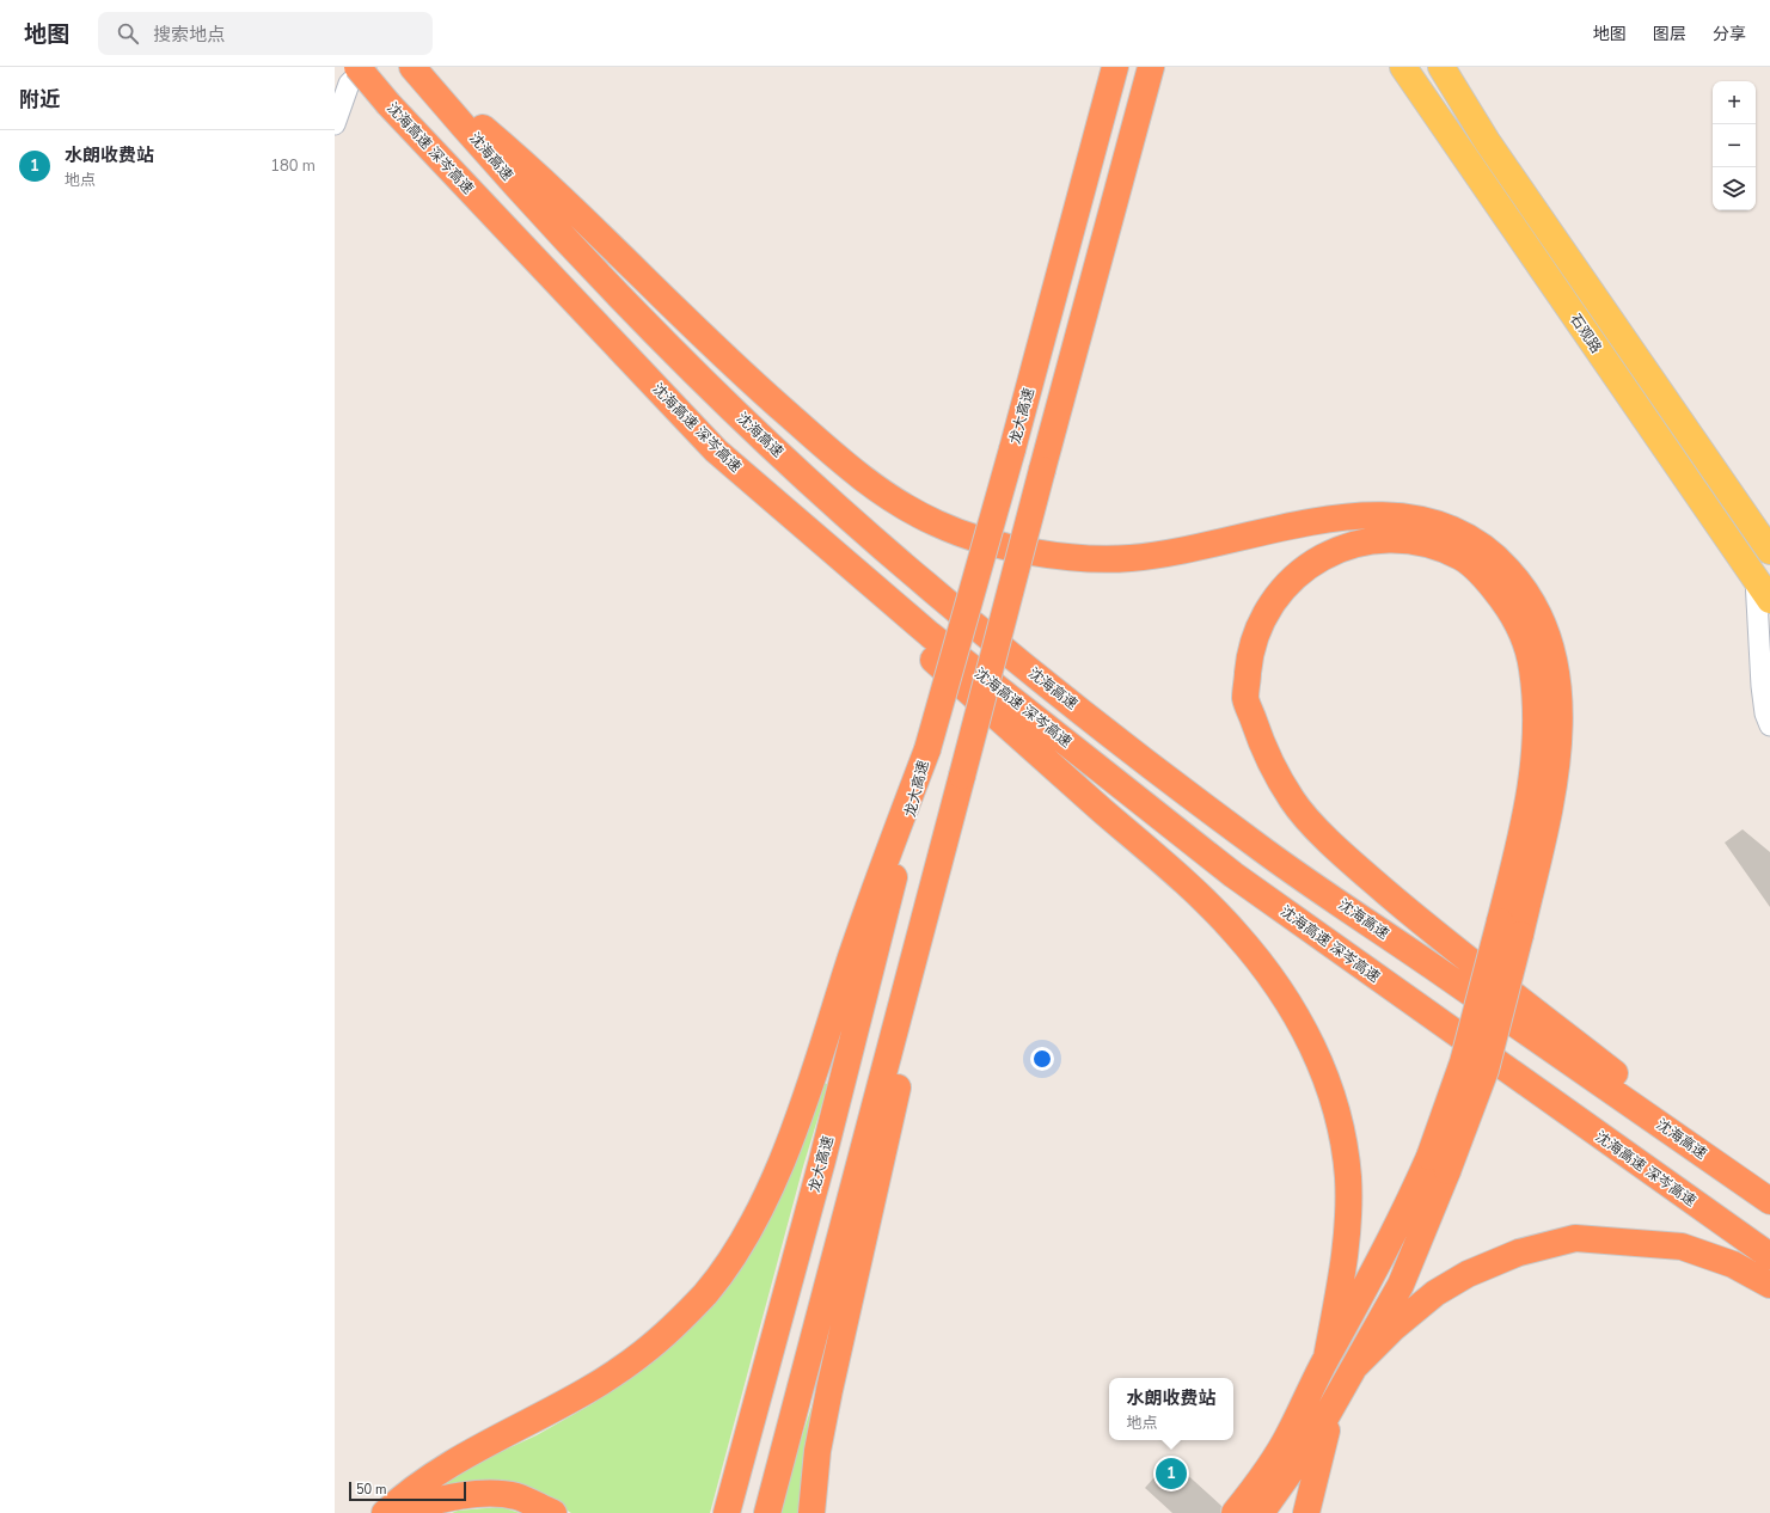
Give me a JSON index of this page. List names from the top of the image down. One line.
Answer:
{"streets":{"highway":["沈海高速 深岑高速","沈海高速","龙大高速"],"main road":["石观路"]},"scale_bar":"50 m","page":{"header":"地图","search":"搜索地点","nav":["地图","图层","分享"],"heading":"附近","map_buttons":["+","−"],"list":[{"mark":"1","name":"水朗收费站","note":"地点","value":"180 m"}],"popup":["水朗收费站","地点"],"pins":"1","scale":"50 m"}}
